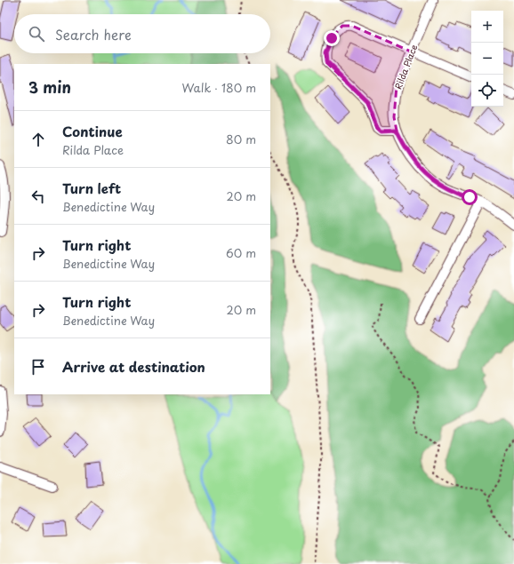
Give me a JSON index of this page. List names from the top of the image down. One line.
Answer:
{"streets":{"street":["Rilda Place"]},"page":{"map_buttons":["+","−"],"search":"Search here","heading":["3 min","Walk · 180 m"],"list":[["Continue","Rilda Place","80 m"],["Turn left","Benedictine Way","20 m"],["Turn right","Benedictine Way","60 m"],["Turn right","Benedictine Way","20 m"],"Arrive at destination"]}}
